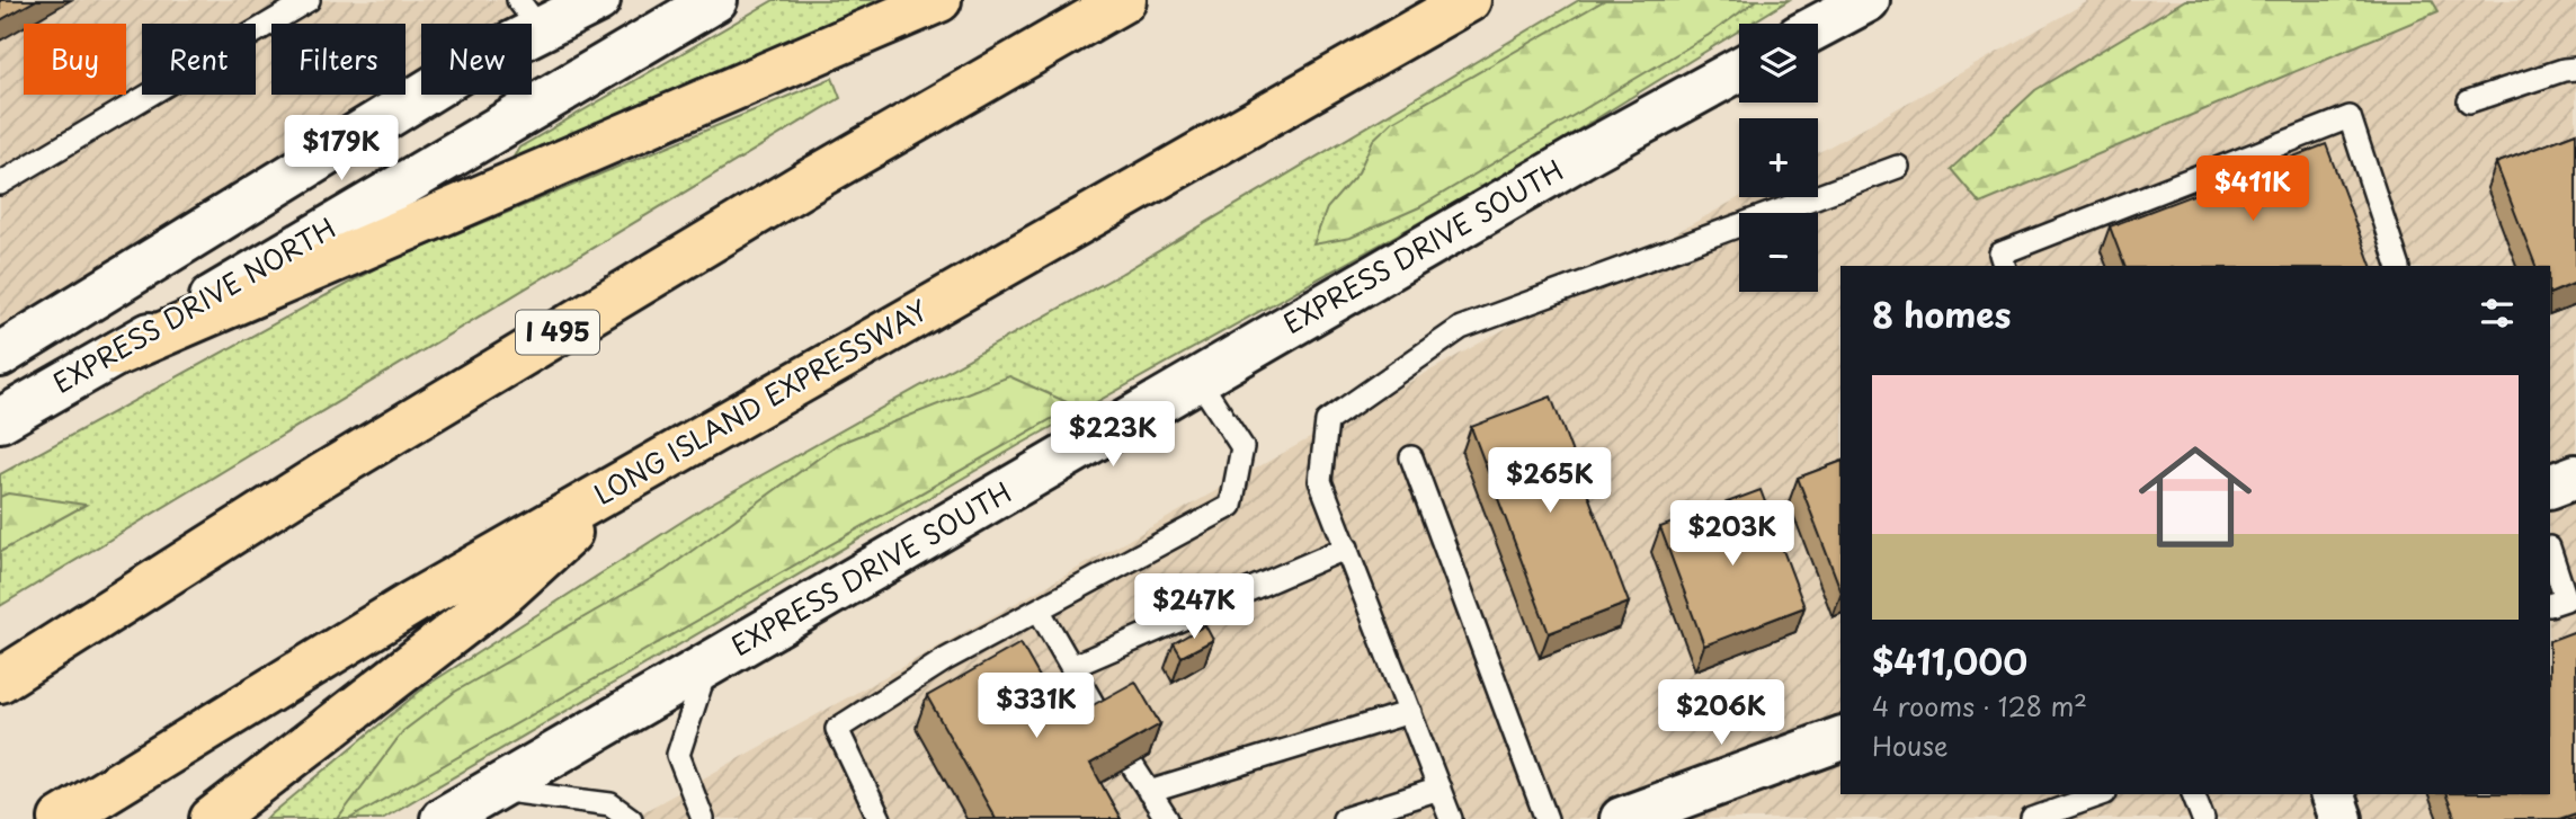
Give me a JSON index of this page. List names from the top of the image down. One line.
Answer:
{"streets":{"highway":["I 495","LONG ISLAND EXPRESSWAY"],"main road":["EXPRESS DRIVE SOUTH","EXPRESS DRIVE NORTH"]},"page":{"map_buttons":["+","−"],"chip":["Buy","Rent","Filters","New"],"price":["$179K","$411K","$223K","$265K","$203K","$247K","$331K","$206K"],"heading":"8 homes","list":[{"name":"$411,000","note":"4 rooms · 128 m² · House"}]}}
